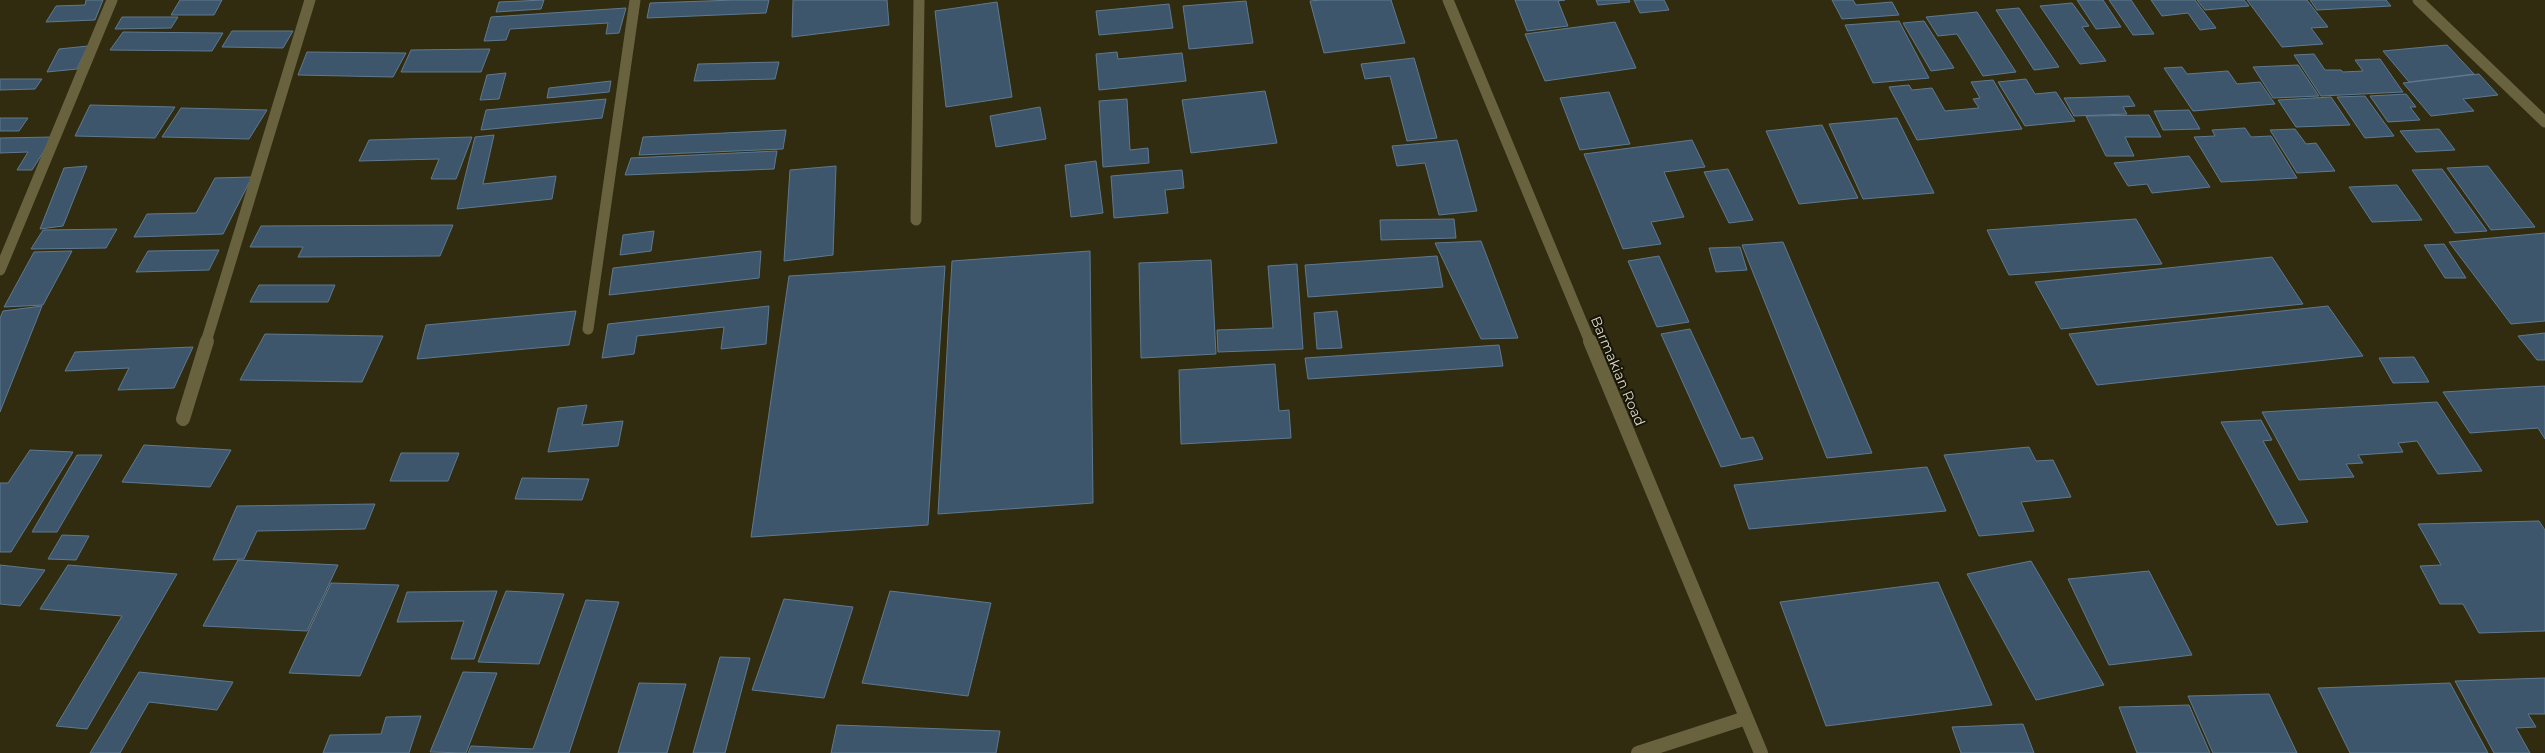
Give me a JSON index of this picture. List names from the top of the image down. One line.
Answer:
{"streets":{"street":["Barmakian Road"]}}
